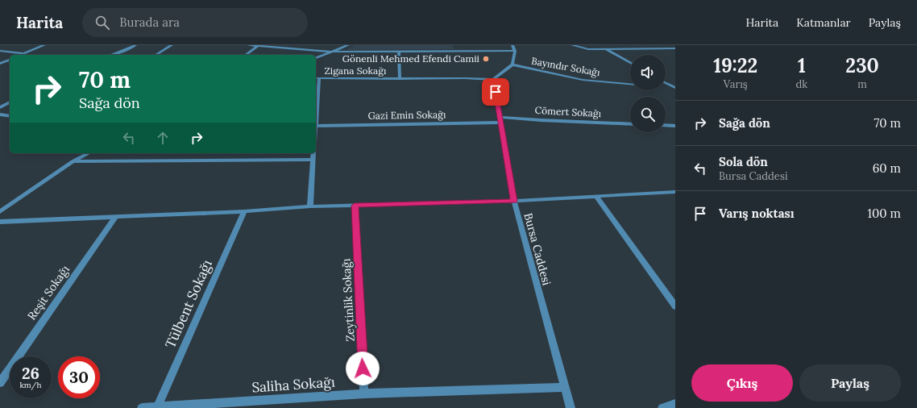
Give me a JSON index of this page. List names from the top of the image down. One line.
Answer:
{"streets":{"street":["Bayındır Sokağı","Zigana Sokağı","Cömert Sokağı","Gazi Emin Sokağı","Bursa Caddesi","Reşit Sokağı","Zeytinlik Sokağı","Tülbent Sokağı","Saliha Sokağı"]},"crossings":[["Zigana Sokağı","Bursa Caddesi"],["Cömert Sokağı","Gazi Emin Sokağı"],["Cömert Sokağı","Bursa Caddesi"],["Gazi Emin Sokağı","Bursa Caddesi"],["Bursa Caddesi","Saliha Sokağı"],["Zeytinlik Sokağı","Saliha Sokağı"],["Tülbent Sokağı","Saliha Sokağı"]],"places":["Gönenli Mehmed Efendi Camii"],"page":{"header":"Harita","search":"Burada ara","nav":["Harita","Katmanlar","Paylaş"],"eta":["19:22","Varış","1","dk","230","m"],"turn":["70 m","Sağa dön"],"list":[{"name":"Sağa dön","value":"70 m"},{"name":"Sola dön","note":"Bursa Caddesi","value":"60 m"},{"name":"Varış noktası","value":"100 m"}],"speed":"26 km/h","limit":"30","buttons":["Çıkış","Paylaş"]}}
